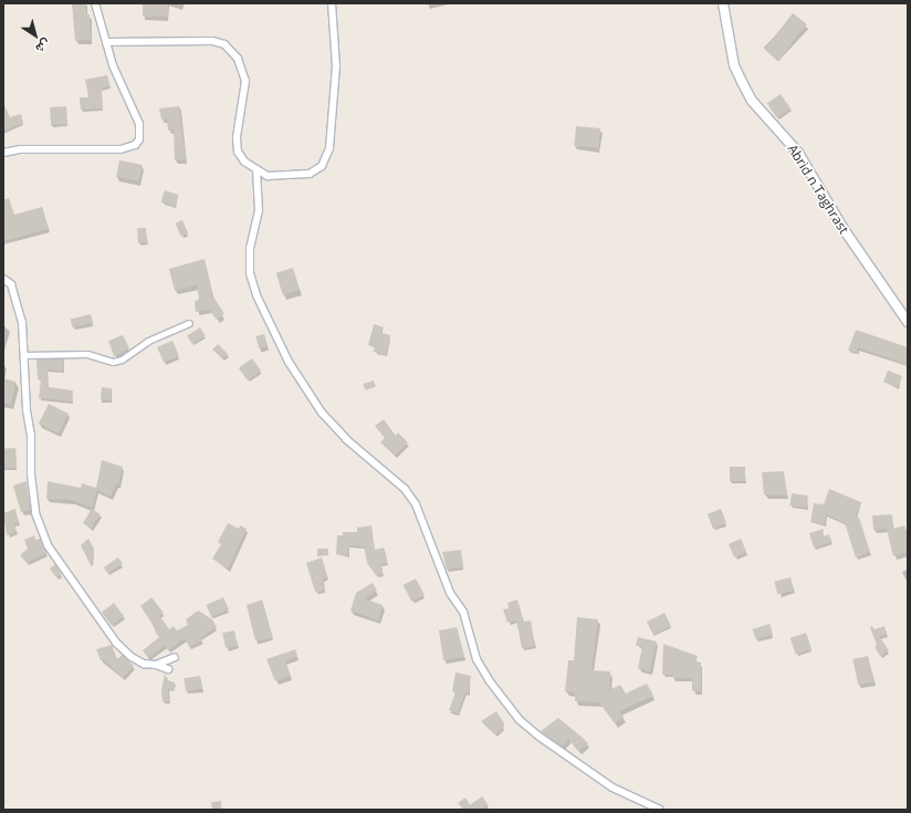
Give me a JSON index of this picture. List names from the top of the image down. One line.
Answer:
{"streets":{"street":["Abrid n Taghrast"]},"north":"bottom right"}
